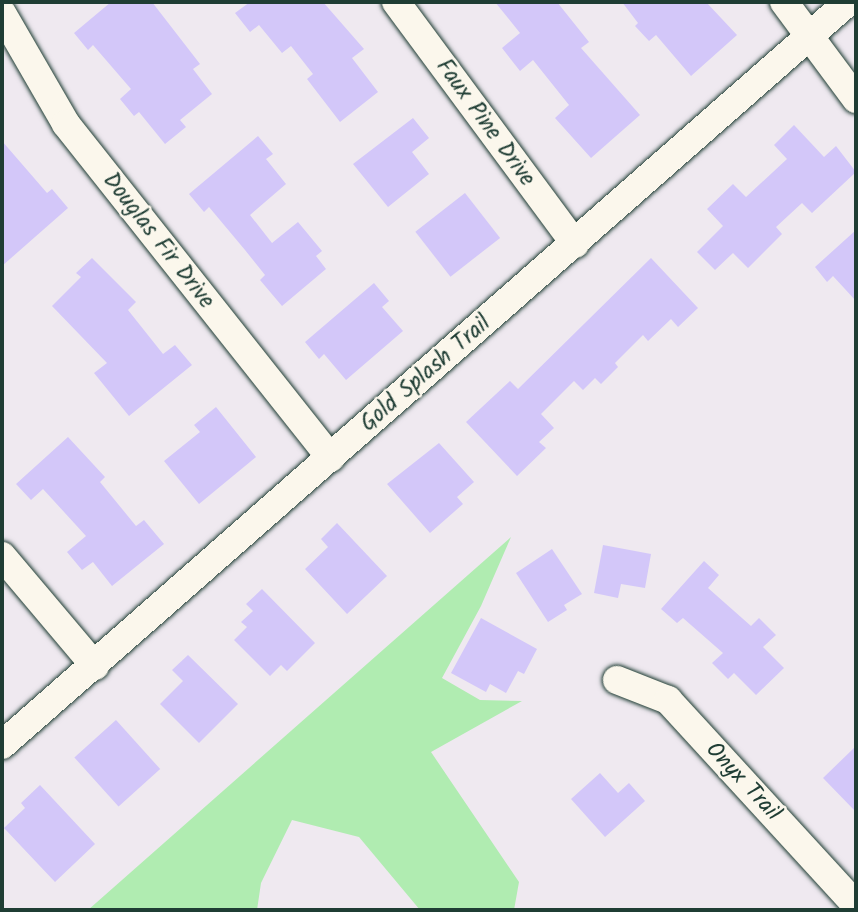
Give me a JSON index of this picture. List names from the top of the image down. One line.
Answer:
{"streets":{"street":["Faux Pine Drive","Douglas Fir Drive","Gold Splash Trail","Onyx Trail"]},"crossings":[["Faux Pine Drive","Gold Splash Trail"],["Douglas Fir Drive","Gold Splash Trail"]]}
